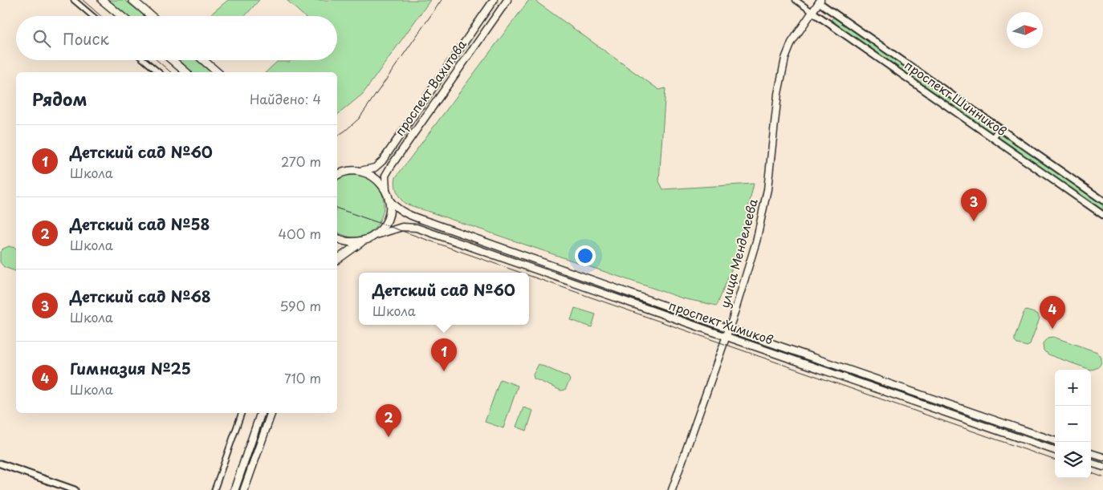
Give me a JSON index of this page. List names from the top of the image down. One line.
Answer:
{"streets":{"main road":["проспект Вахитова","улица Менделеева","проспект Химиков"],"street":["проспект Шинников"]},"crossings":[["проспект Вахитова","проспект Химиков"],["проспект Шинников","улица Менделеева"],["улица Менделеева","проспект Химиков"]],"north":"right","page":{"search":"Поиск","heading":["Рядом","Найдено: 4"],"list":[{"mark":"1","name":"Детский сад №60","note":"Школа","value":"270 m"},{"mark":"2","name":"Детский сад №58","note":"Школа","value":"400 m"},{"mark":"3","name":"Детский сад №68","note":"Школа","value":"590 m"},{"mark":"4","name":"Гимназия №25","note":"Школа","value":"710 m"}],"pins":["3","4","1","2"],"popup":["Детский сад №60","Школа"],"map_buttons":["+","−"]}}
